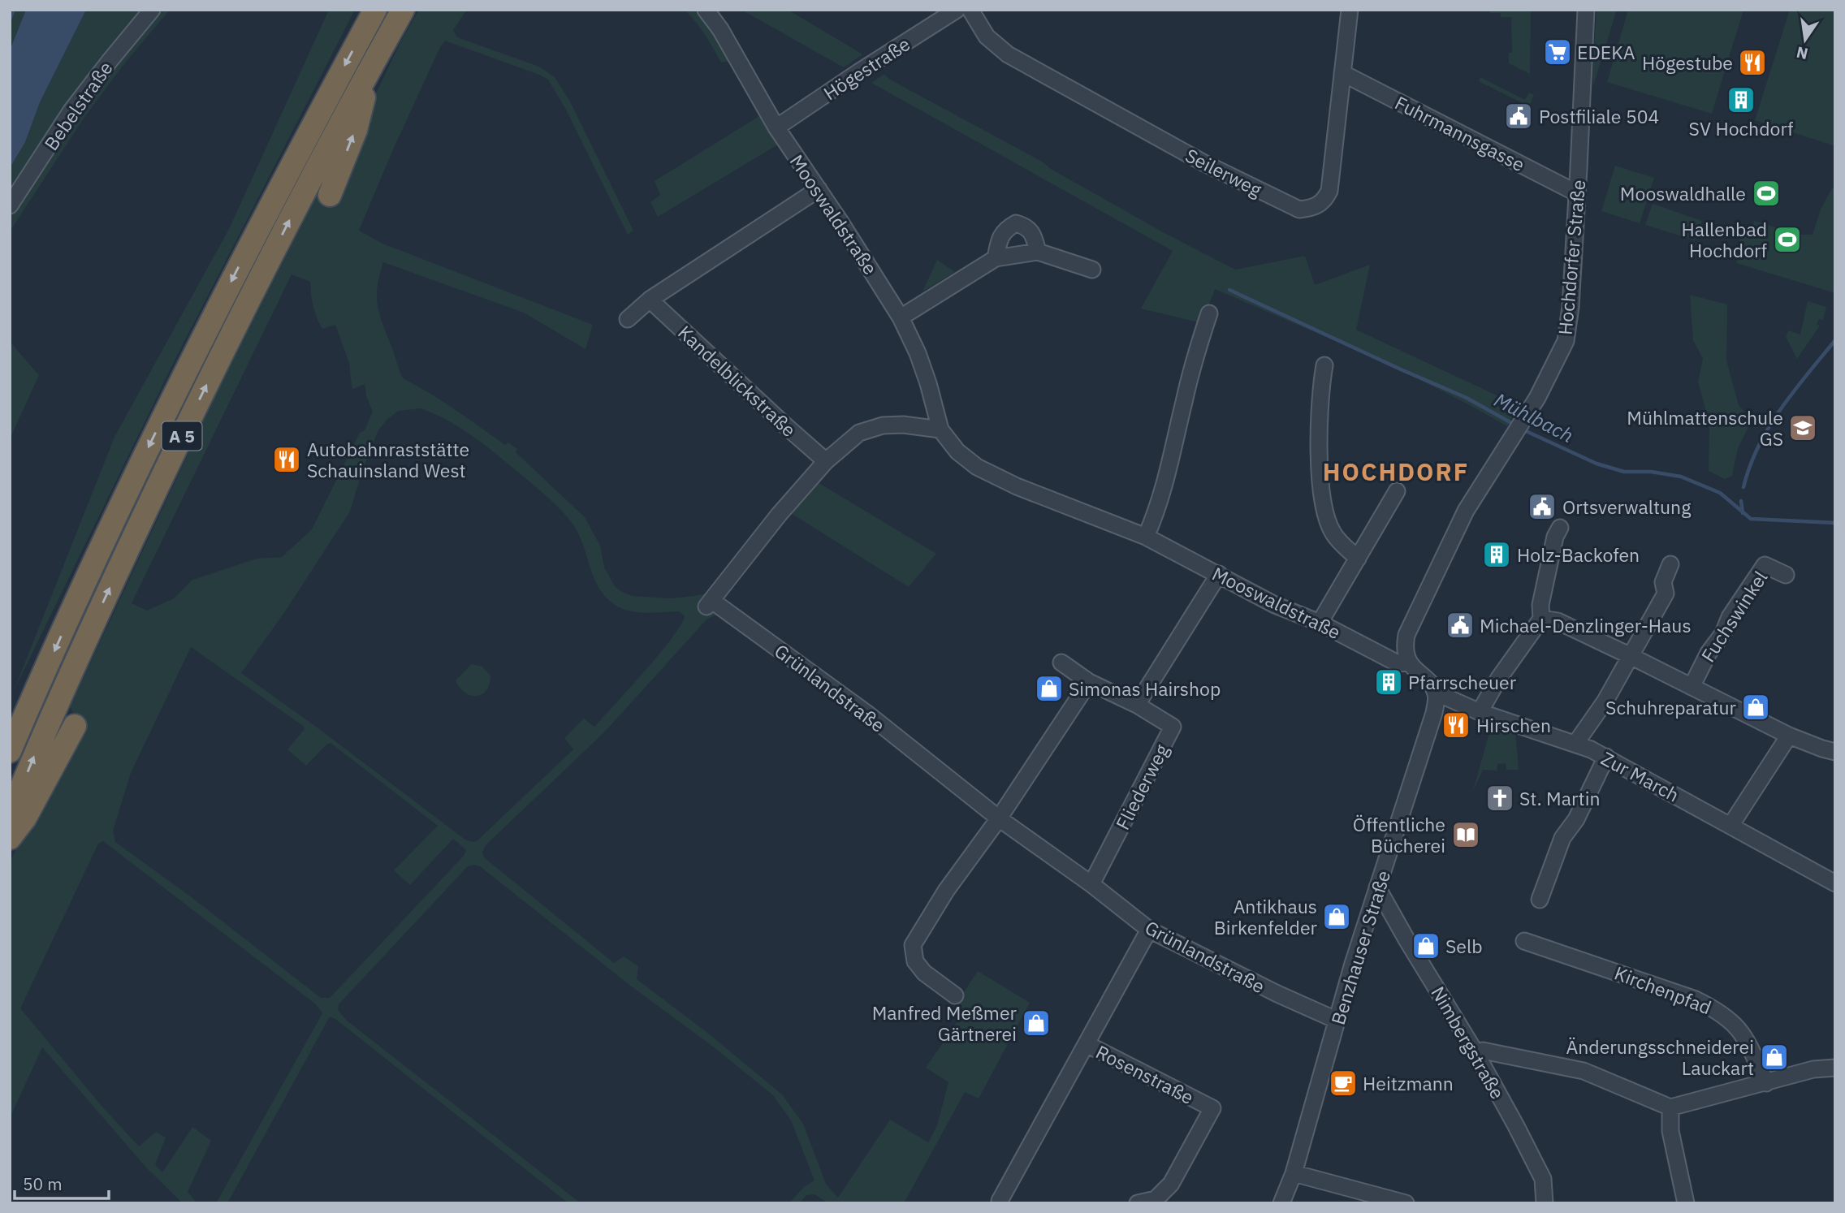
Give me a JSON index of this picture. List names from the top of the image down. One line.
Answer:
{"streets":{"highway":["A 5"],"street":["Högestraße","Bebelstraße","Fuhrmannsgasse","Seilerweg","Mooswaldstraße","Hochdorfer Straße","Kandelblickstraße","Fuchswinkel","Grünlandstraße","Zur March","Fliederweg","Benzhauser Straße","Kirchenpfad","Nimbergstraße","Rosenstraße"]},"crossings":[["Högestraße","Mooswaldstraße"],["Fuhrmannsgasse","Seilerweg"],["Fuhrmannsgasse","Hochdorfer Straße"],["Mooswaldstraße","Hochdorfer Straße"],["Kandelblickstraße","Grünlandstraße"],["Grünlandstraße","Fliederweg"],["Grünlandstraße","Benzhauser Straße"],["Grünlandstraße","Rosenstraße"],["Zur March","Benzhauser Straße"],["Benzhauser Straße","Nimbergstraße"]],"districts":["HOCHDORF"],"water":["Mühlbach"],"places":{"supermarket":["EDEKA"],"restaurant":["Högestube","Autobahnraststätte Schauinsland West","Hirschen"],"building":["SV Hochdorf","Holz-Backofen","Pfarrscheuer"],"public building":["Postfiliale 504","Ortsverwaltung","Michael-Denzlinger-Haus"],"sports":["Mooswaldhalle","Hallenbad Hochdorf"],"school or university":["Mühlmattenschule GS"],"shop":["Simonas Hairshop","Schuhreparatur","Antikhaus Birkenfelder","Selb","Manfred Meßmer Gärtnerei","Änderungsschneiderei Lauckart"],"church":["St. Martin"],"library":["Öffentliche Bücherei"],"cafe":["Heitzmann"]},"scale_bar":"50 m","north":"bottom"}
